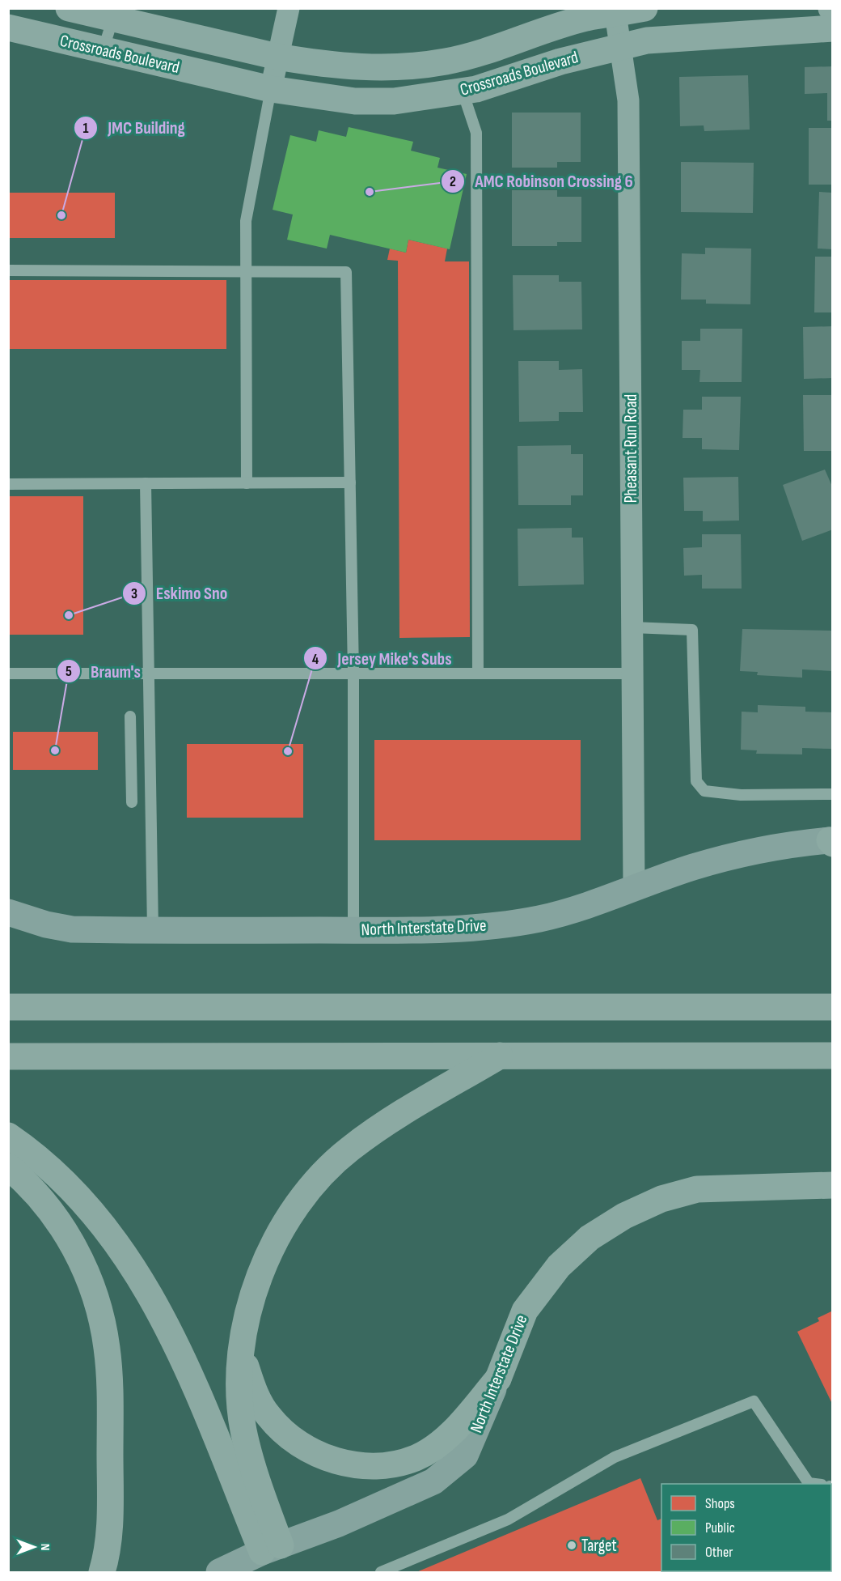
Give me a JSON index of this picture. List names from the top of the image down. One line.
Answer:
{"streets":{"main road":["North Interstate Drive"],"street":["Crossroads Boulevard","Pheasant Run Road"]},"crossings":[["Crossroads Boulevard","Pheasant Run Road"],["Pheasant Run Road","North Interstate Drive"]],"places":["AMC Robinson Crossing 6","JMC Building","Eskimo Sno","Braum's","Jersey Mike's Subs","Target"],"legend":["Shops","Public","Other"],"north":"right"}
